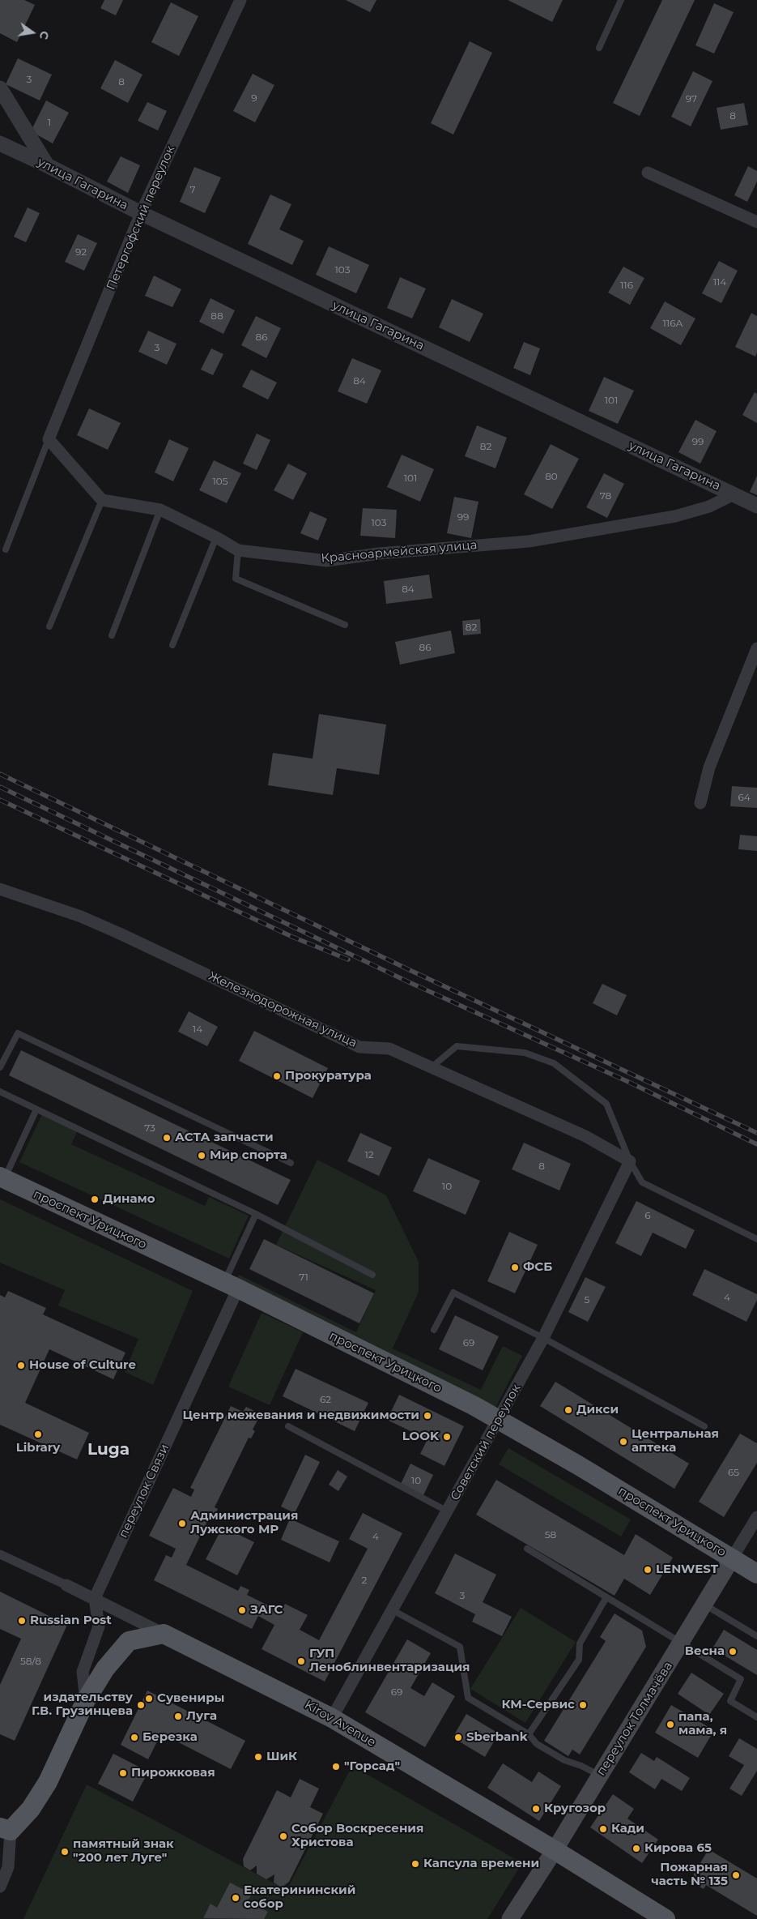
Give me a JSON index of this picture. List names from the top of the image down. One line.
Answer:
{"streets":{"main road":["проспект Урицкого","переулок Толмачёва","Kirov Avenue"],"street":["улица Гагарина","Петергофский переулок","Красноармейская улица","Железнодорожная улица","Советский переулок","переулок Связи"]},"crossings":[["улица Гагарина","Петергофский переулок"],["улица Гагарина","Красноармейская улица"],["Железнодорожная улица","Советский переулок"],["проспект Урицкого","Советский переулок"],["проспект Урицкого","переулок Связи"],["проспект Урицкого","переулок Толмачёва"],["Советский переулок","Kirov Avenue"],["переулок Связи","Kirov Avenue"],["переулок Толмачёва","Kirov Avenue"]],"districts":["Luga"],"places":["Прокуратура","АСТА запчасти","Мир спорта","Динамо","ФСБ","House of Culture","Дикси","Центр межевания и недвижимости","Library","LOOK","Центральная аптека","Администрация Лужского МР","LENWEST","ЗАГС","Russian Post","Весна","ГУП Леноблинвентаризация","Сувениры","издательству Г.В. Грузинцева","КМ-Сервис","Луга","папа, мама, я","Березка","Sberbank","ШиК","\"Горсад\"","Пирожковая","Кругозор","Кади","Собор Воскресения Христова","Кирова 65","памятный знак \"200 лет Луге\"","Капсула времени","Пожарная часть № 135","Екатерининский собор"],"house_numbers":["3","8","9","97","8","1","7","92","103","114","116","88","116А","86","3","84","101","99","82","80","101","105","78","99","103","84","82","86","64","14","73","12","8","10","6","71","4","5","69","62","65","10","58","4","2","3","58/8","69"],"north":"right"}
